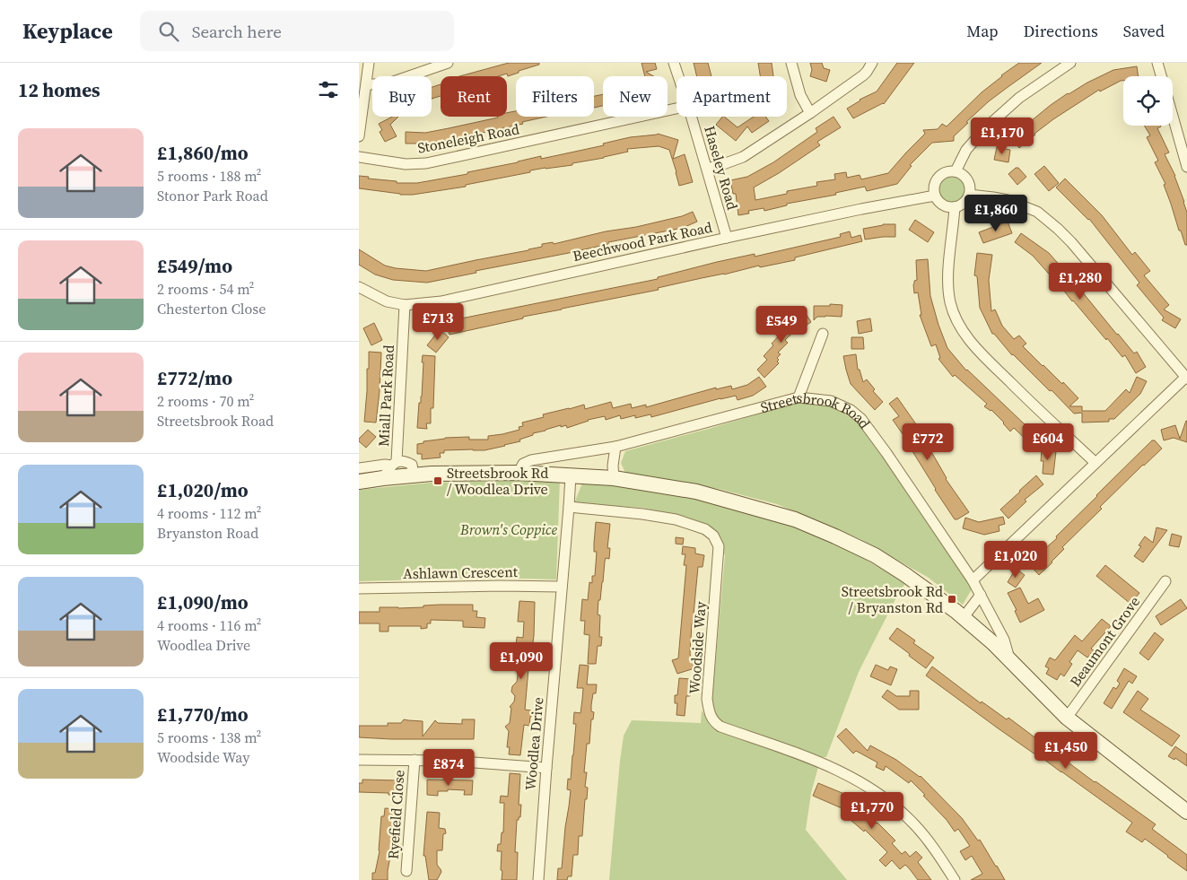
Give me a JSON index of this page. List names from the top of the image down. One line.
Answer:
{"streets":{"main road":["Streetsbrook Road"],"street":["Stoneleigh Road","Haseley Road","Beechwood Park Road","Miall Park Road","Ashlawn Crescent","Beaumont Grove","Woodside Way","Woodlea Drive","Ryefield Close"]},"crossings":[["Haseley Road","Beechwood Park Road"],["Beechwood Park Road","Miall Park Road"],["Miall Park Road","Streetsbrook Road"],["Streetsbrook Road","Beaumont Grove"],["Streetsbrook Road","Woodlea Drive"],["Ashlawn Crescent","Woodlea Drive"],["Woodside Way","Woodlea Drive"]],"parks":["Brown's Coppice"],"places":{"transit":["Streetsbrook Rd / Woodlea Drive","Streetsbrook Rd / Bryanston Rd"]},"page":{"header":"Keyplace","search":"Search here","nav":["Map","Directions","Saved"],"heading":"12 homes","chip":["Buy","Rent","Filters","New","Apartment"],"list":[{"name":"£1,860/mo","note":"5 rooms · 188 m² · Stonor Park Road"},{"name":"£549/mo","note":"2 rooms · 54 m² · Chesterton Close"},{"name":"£772/mo","note":"2 rooms · 70 m² · Streetsbrook Road"},{"name":"£1,020/mo","note":"4 rooms · 112 m² · Bryanston Road"},{"name":"£1,090/mo","note":"4 rooms · 116 m² · Woodlea Drive"},{"name":"£1,770/mo","note":"5 rooms · 138 m² · Woodside Way"}],"price":["£1,170","£1,860","£1,280","£713","£549","£772","£604","£1,020","£1,090","£1,450","£874","£1,770"]}}
